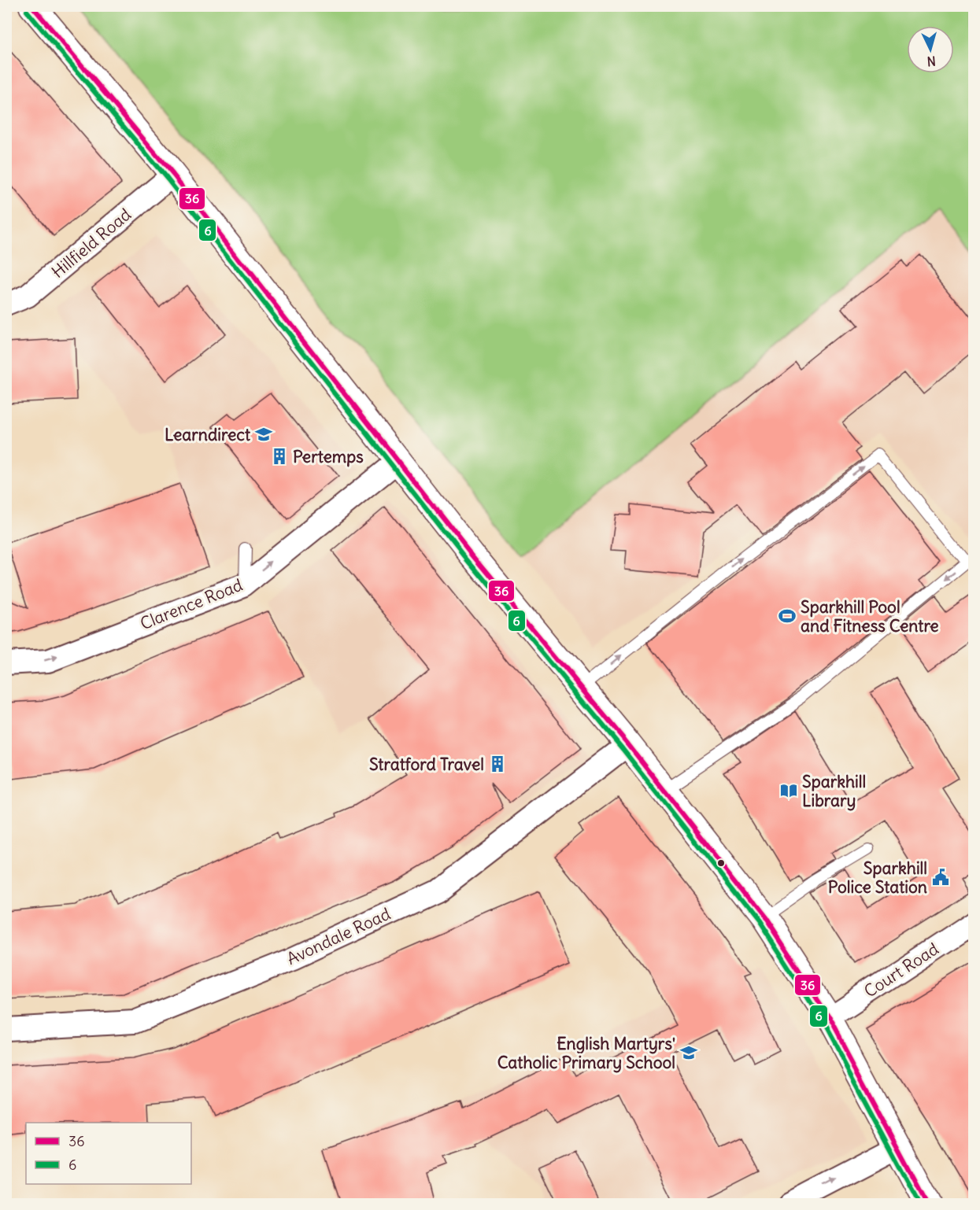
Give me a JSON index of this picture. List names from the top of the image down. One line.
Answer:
{"streets":{"street":["Hillfield Road","Clarence Road","Avondale Road","Court Road"]},"one_way":["Clarence Road"],"places":{"school or university":["Learndirect","English Martyrs' Catholic Primary School"],"building":["Pertemps","Stratford Travel"],"sports":["Sparkhill Pool and Fitness Centre"],"library":["Sparkhill Library"],"public building":["Sparkhill Police Station"]},"lines":["transit line 36","transit line 6"],"legend":["36","6"],"north":"bottom"}
